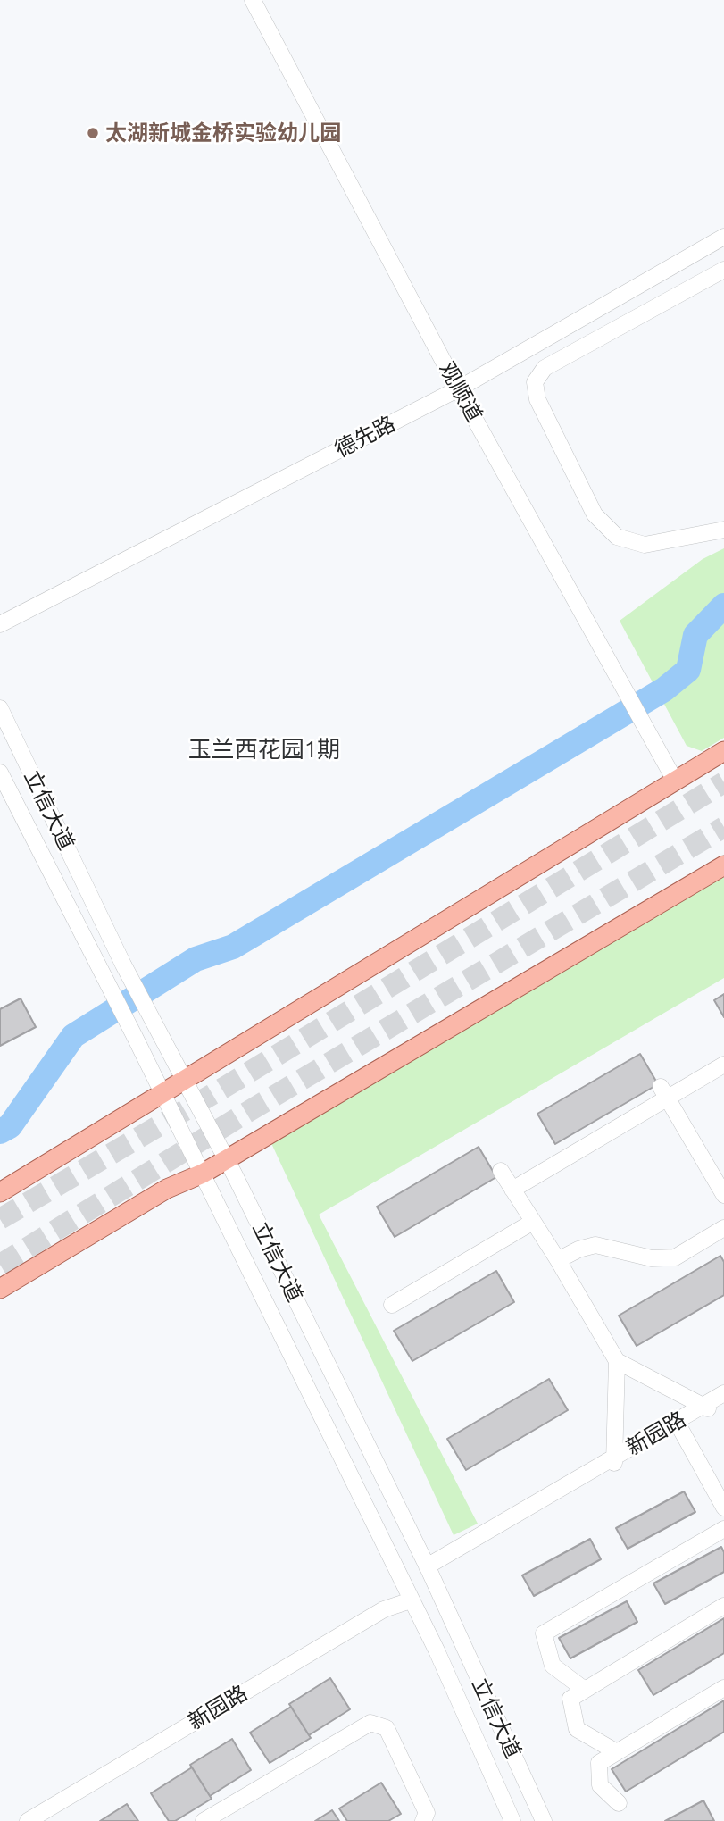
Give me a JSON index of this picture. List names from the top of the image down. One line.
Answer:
{"streets":{"street":["观顺道","德先路","立信大道","新园路"]},"crossings":[["观顺道","德先路"],["立信大道","新园路"]],"districts":["玉兰西花园1期"],"places":["太湖新城金桥实验幼儿园"]}
